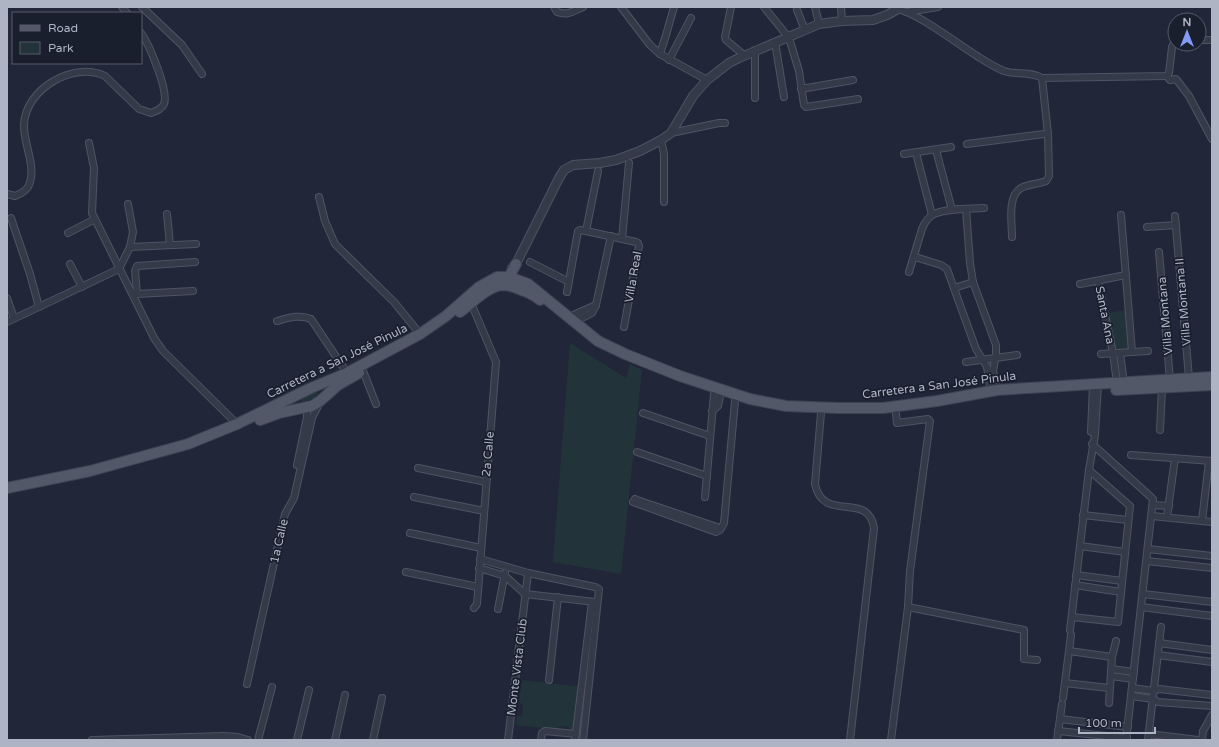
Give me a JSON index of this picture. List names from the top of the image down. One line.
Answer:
{"streets":{"main road":["Carretera a San José Pinula"],"street":["Villa Real","Villa Montana II","Santa Ana","Villa Montana","2a Calle","1a Calle","Monte Vista Club"]},"crossings":[["Villa Montana II","Carretera a San José Pinula"],["Santa Ana","Carretera a San José Pinula"],["Villa Montana","Carretera a San José Pinula"],["Carretera a San José Pinula","2a Calle"],["Carretera a San José Pinula","1a Calle"]],"legend":["Road","Park"],"scale_bar":"100 m","north":"top"}
